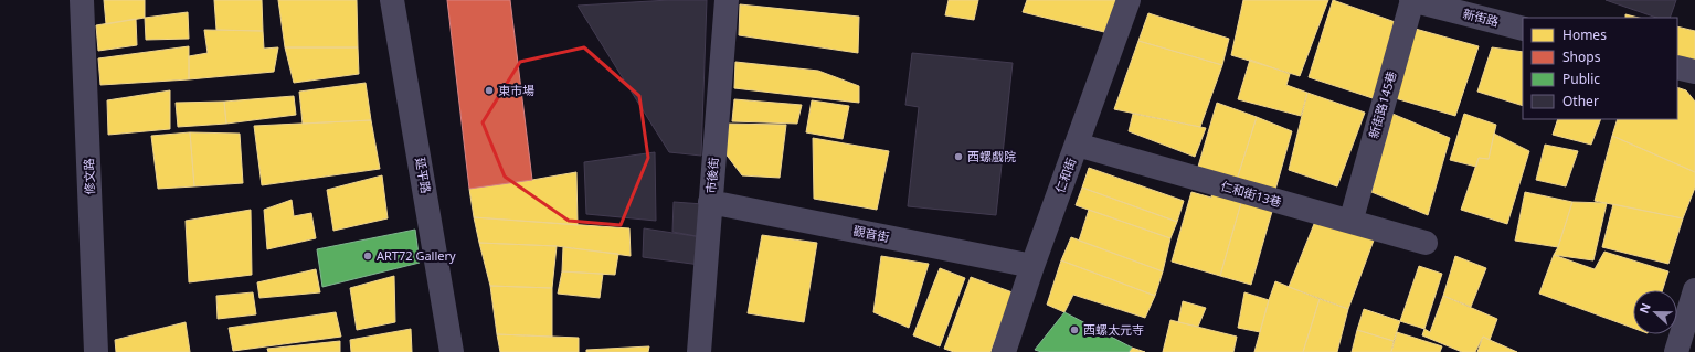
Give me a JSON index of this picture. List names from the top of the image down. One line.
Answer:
{"streets":{"street":["新街路","新街路145巷","延平路","市後街","仁和街","修文路","仁和街13巷","觀音街"]},"crossings":[["新街路","新街路145巷"],["市後街","觀音街"],["仁和街","仁和街13巷"],["仁和街","觀音街"]],"places":["東市場","西螺戲院","ART72 Gallery","西螺太元寺"],"legend":["Homes","Shops","Public","Other"],"north":"left"}
